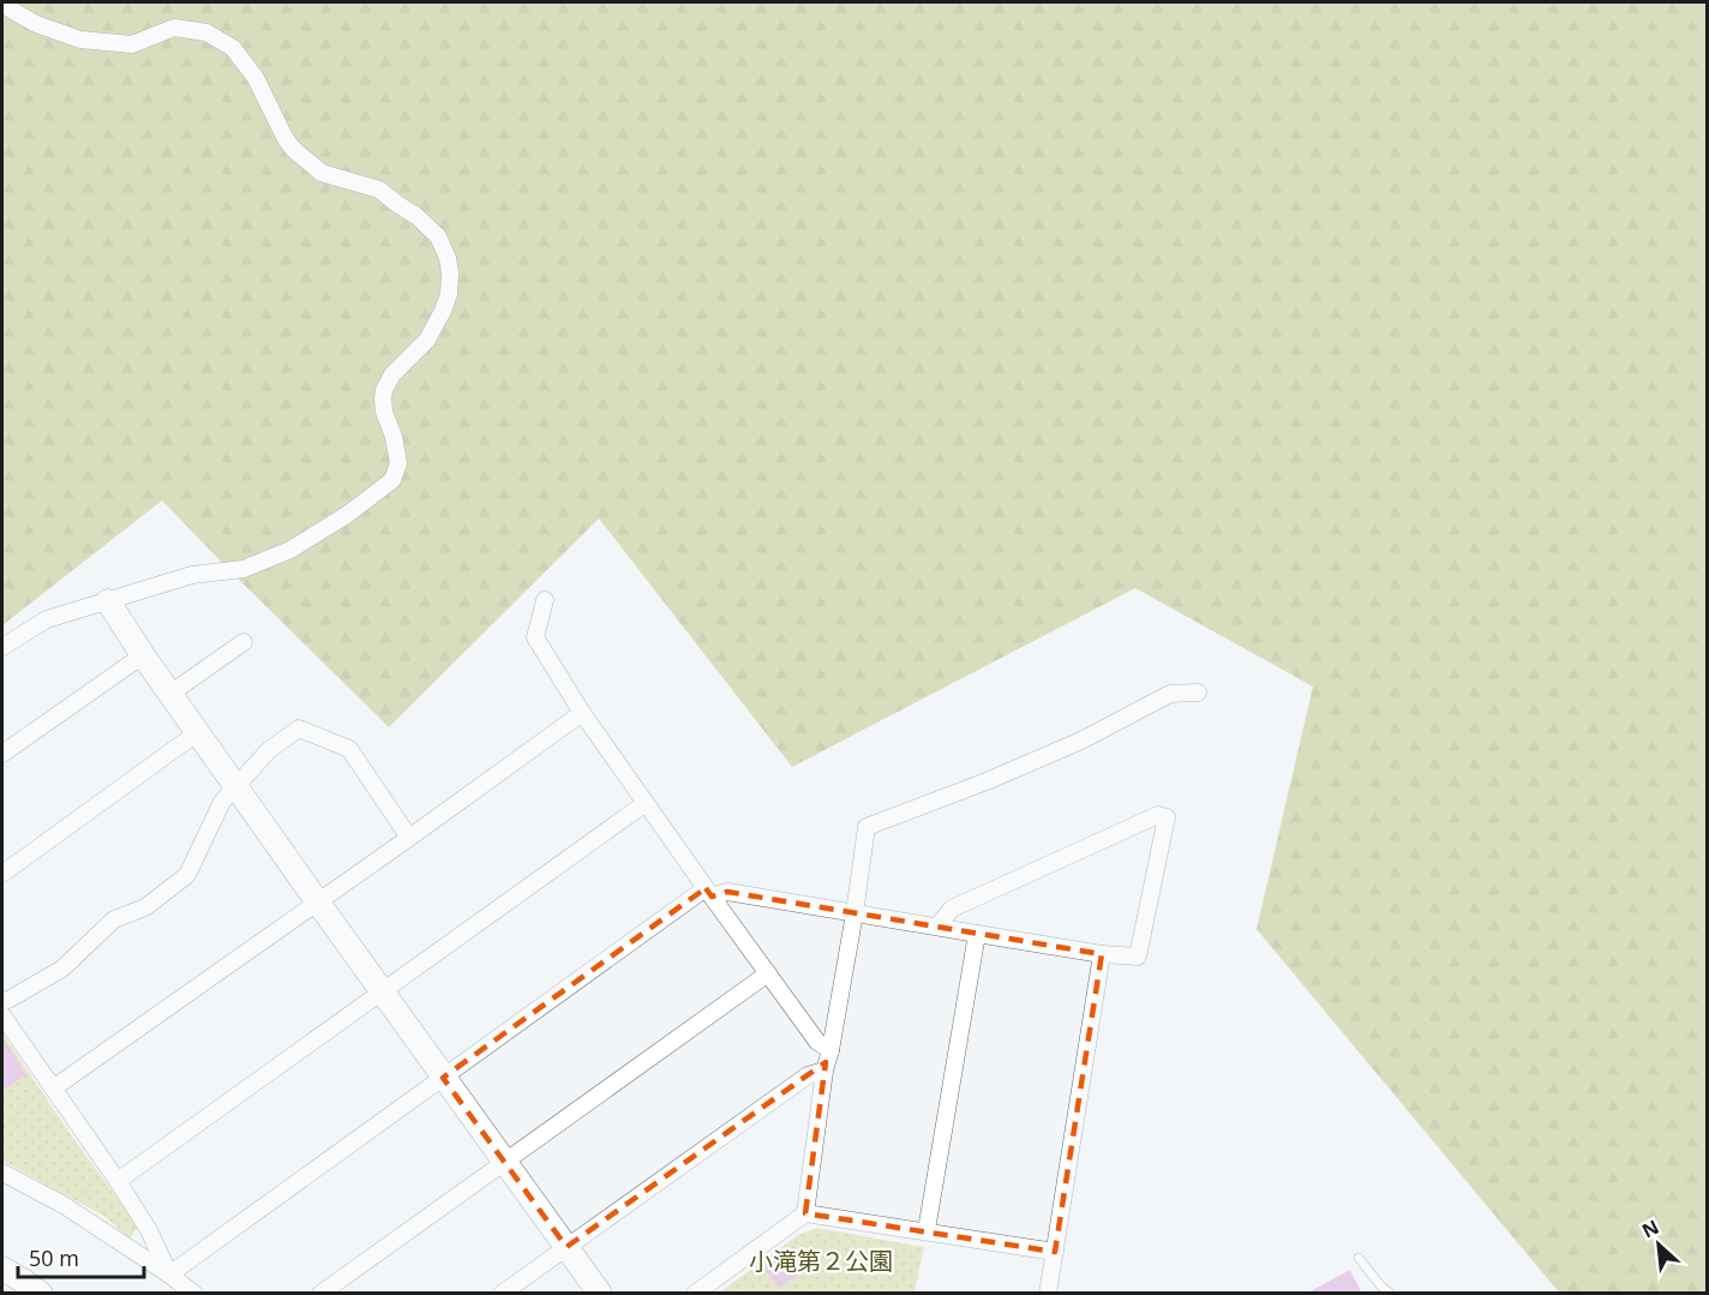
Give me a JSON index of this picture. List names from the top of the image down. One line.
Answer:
{"parks":["小滝第２公園"],"scale_bar":"50 m","north":"top left"}
